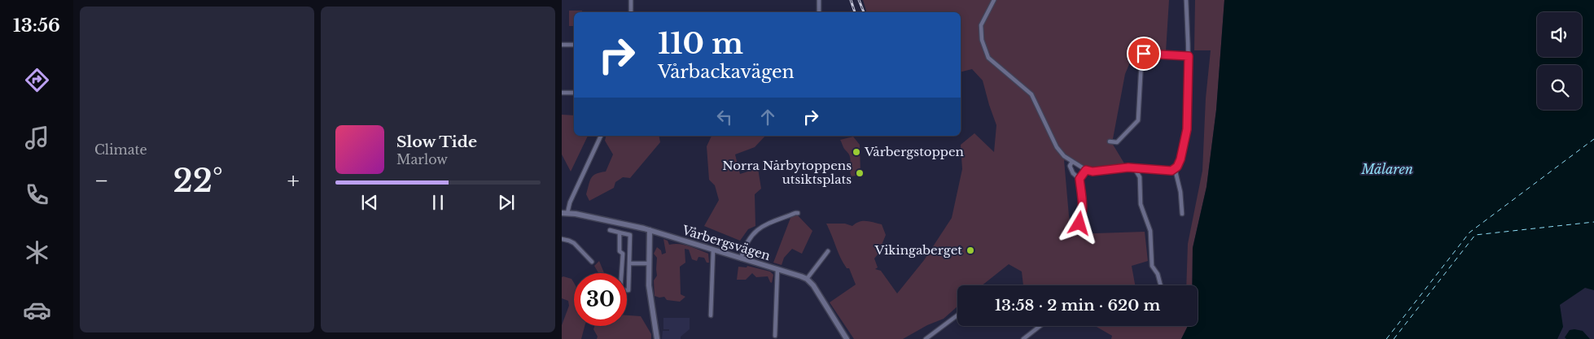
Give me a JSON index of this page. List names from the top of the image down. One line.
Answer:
{"streets":{"street":["Vårbergsvägen"]},"water":["Mälaren"],"places":["Vårbergstoppen","Norra Nårbytoppens utsiktsplats","Vikingaberget"],"page":{"tabs":"13:56","tile":"Climate","turn":["110 m","Vårbackavägen"],"song":["Slow Tide","Marlow"],"heat":["−","22°","+"],"limit":"30","trip":"13:58 · 2 min · 620 m"}}
